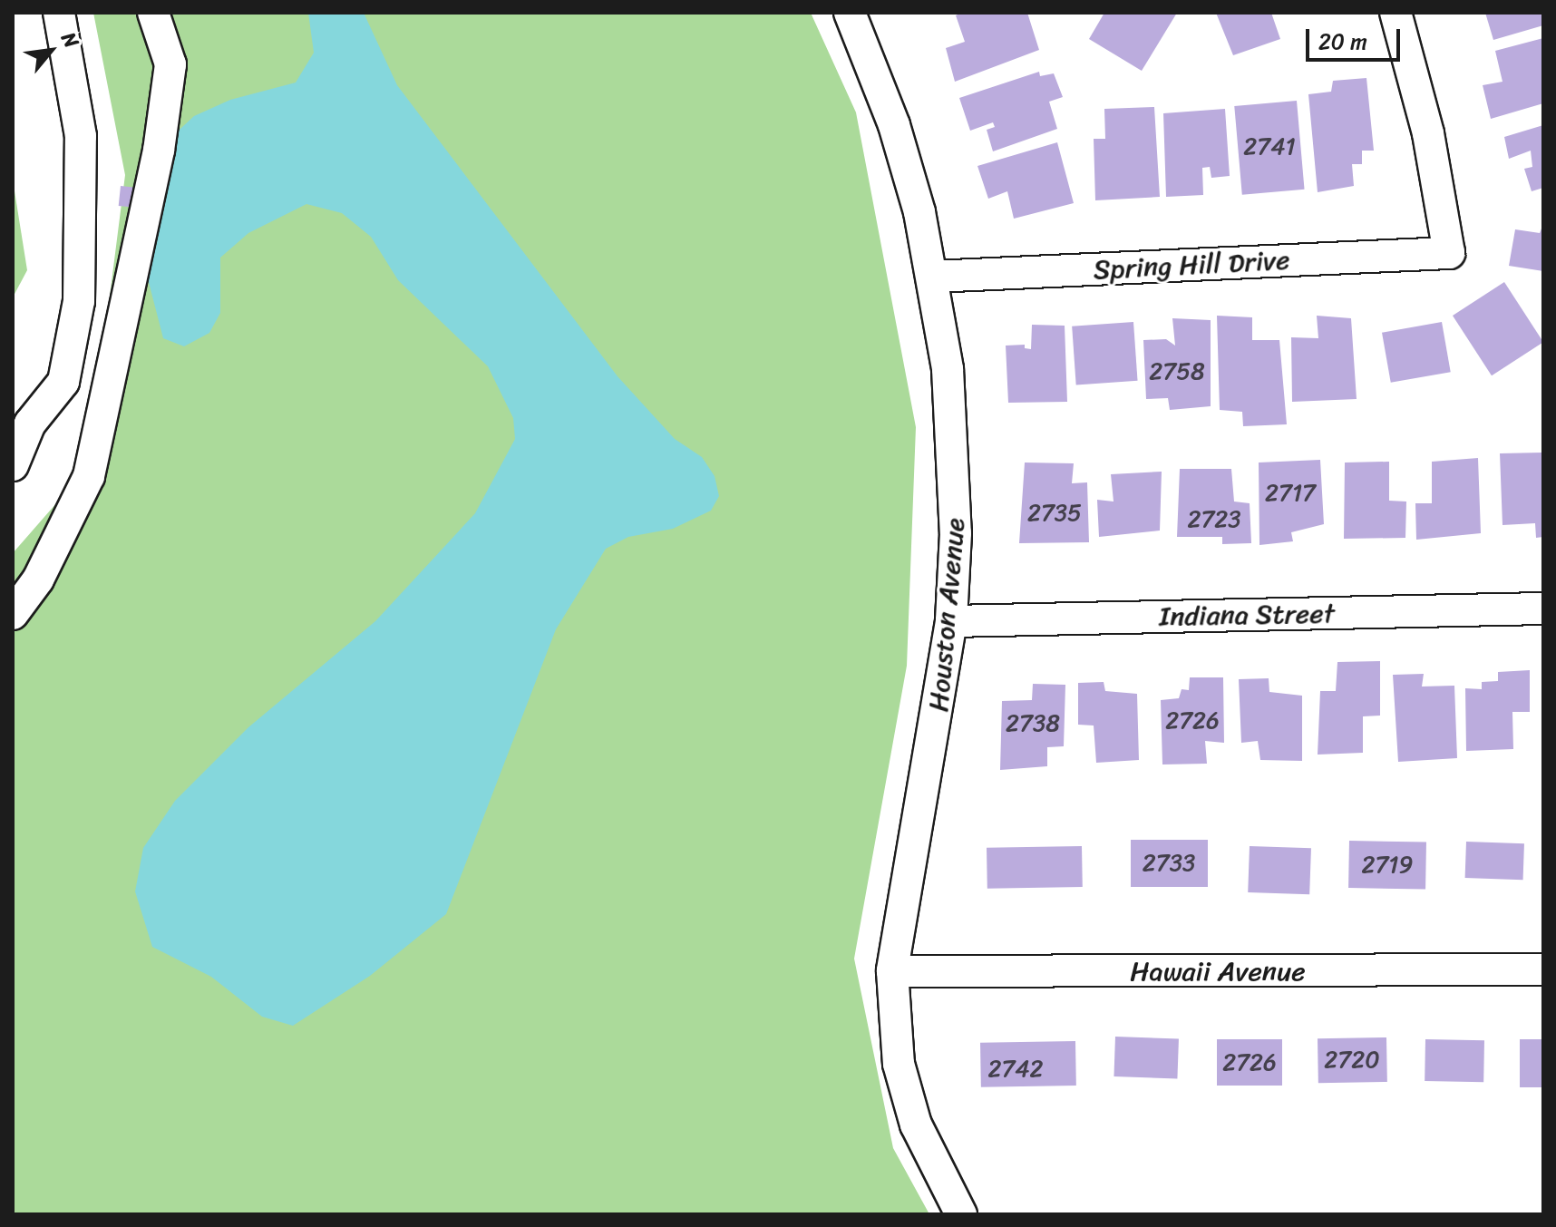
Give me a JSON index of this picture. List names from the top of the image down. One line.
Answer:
{"streets":{"street":["Spring Hill Drive","Houston Avenue","Indiana Street","Hawaii Avenue"]},"crossings":[["Spring Hill Drive","Houston Avenue"],["Houston Avenue","Indiana Street"],["Houston Avenue","Hawaii Avenue"]],"house_numbers":["2741","2758","2717","2735","2723","2726","2738","2733","2719","2720","2726","2742"],"scale_bar":"20 m","north":"top right"}
